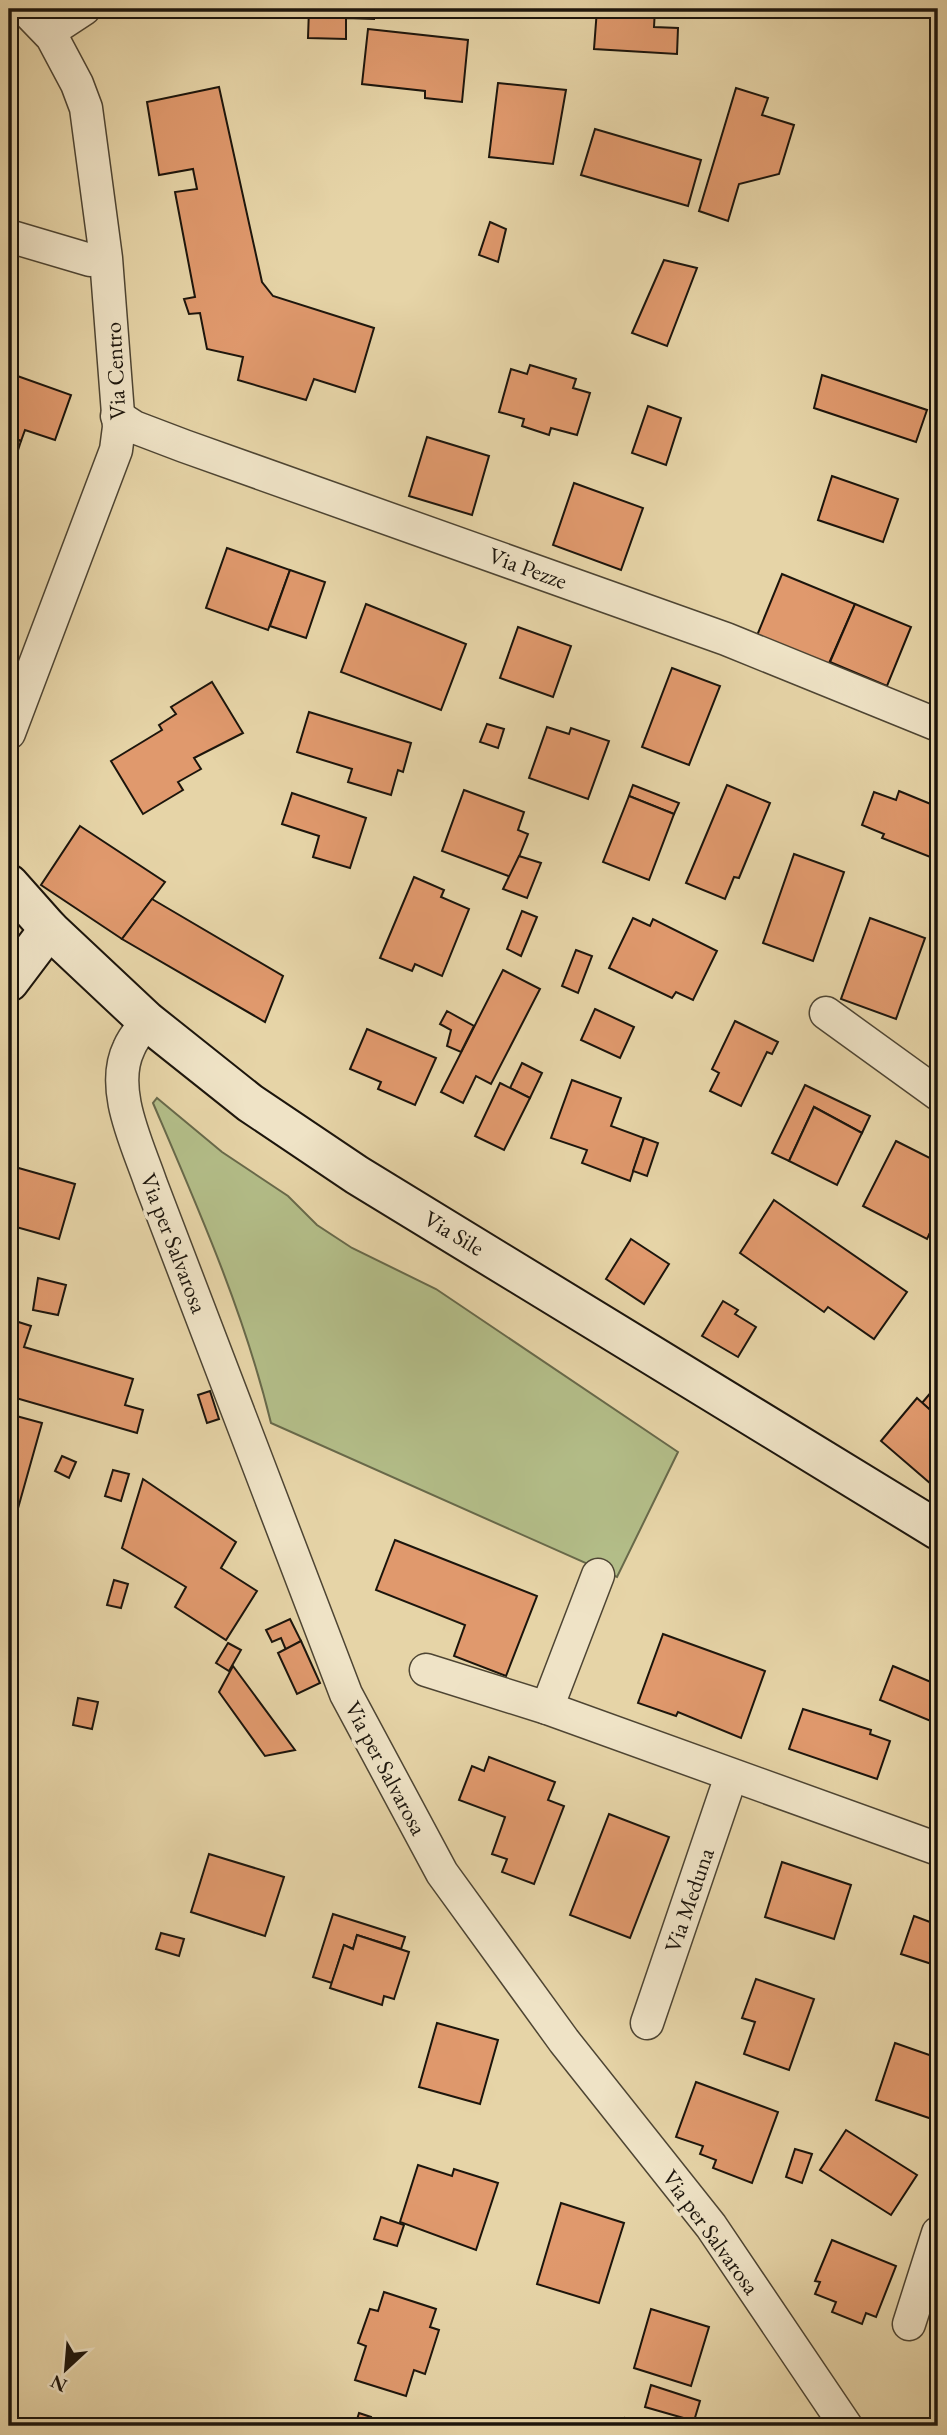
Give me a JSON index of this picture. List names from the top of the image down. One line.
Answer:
{"streets":{"street":["Via Centro","Via Pezze","Via Sile","Via per Salvarosa","Via Meduna"]},"crossings":[["Via Centro","Via Pezze"],["Via Sile","Via per Salvarosa"]],"north":"bottom left"}
